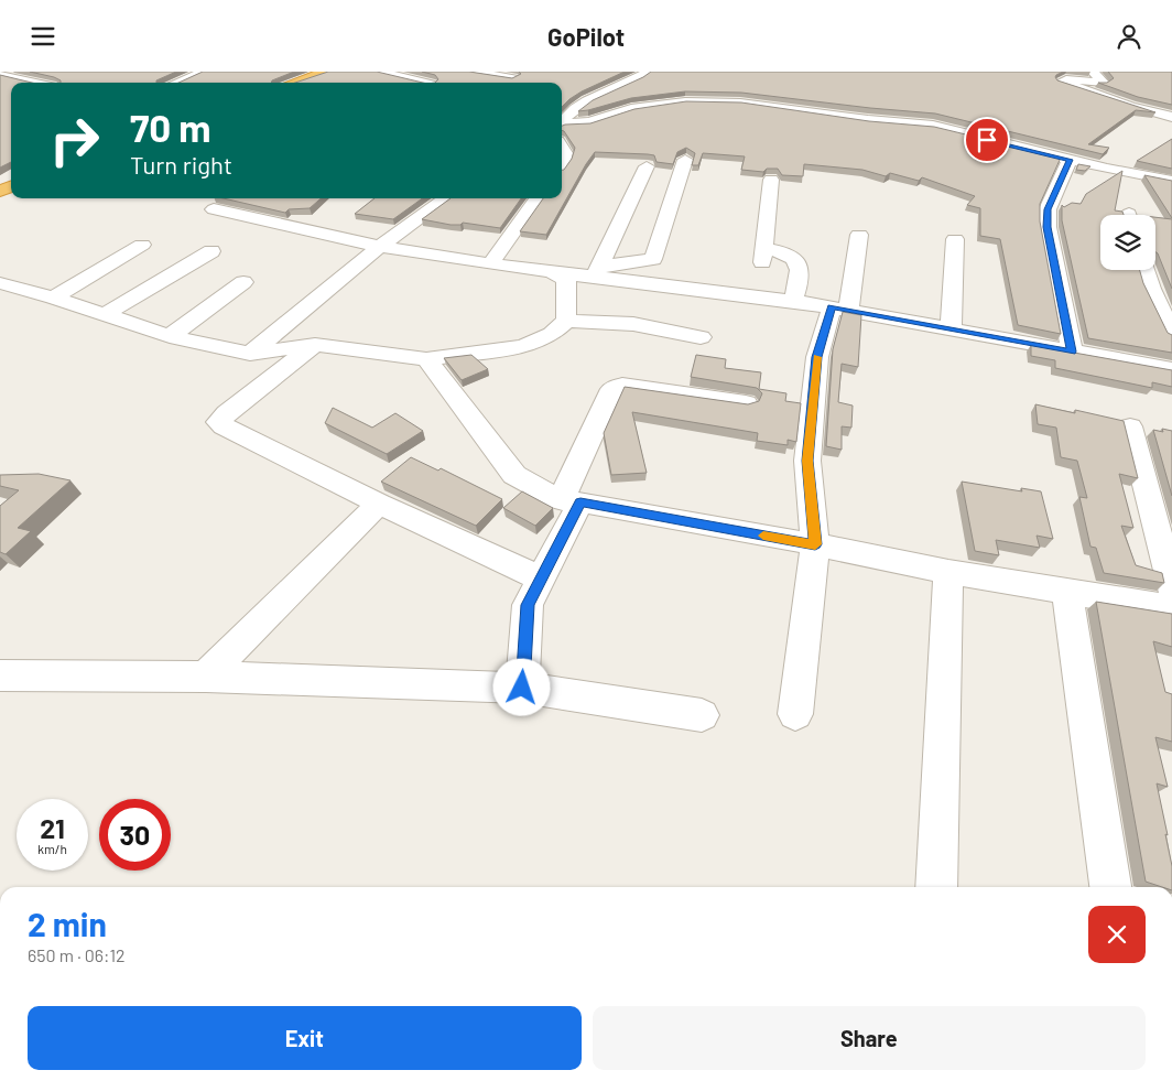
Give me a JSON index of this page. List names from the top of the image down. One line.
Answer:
{"page":{"header":"GoPilot","turn":["70 m","Turn right"],"speed":"21 km/h","limit":"30","heading":["2 min","650 m · 06:12"],"buttons":["Exit","Share"]}}
